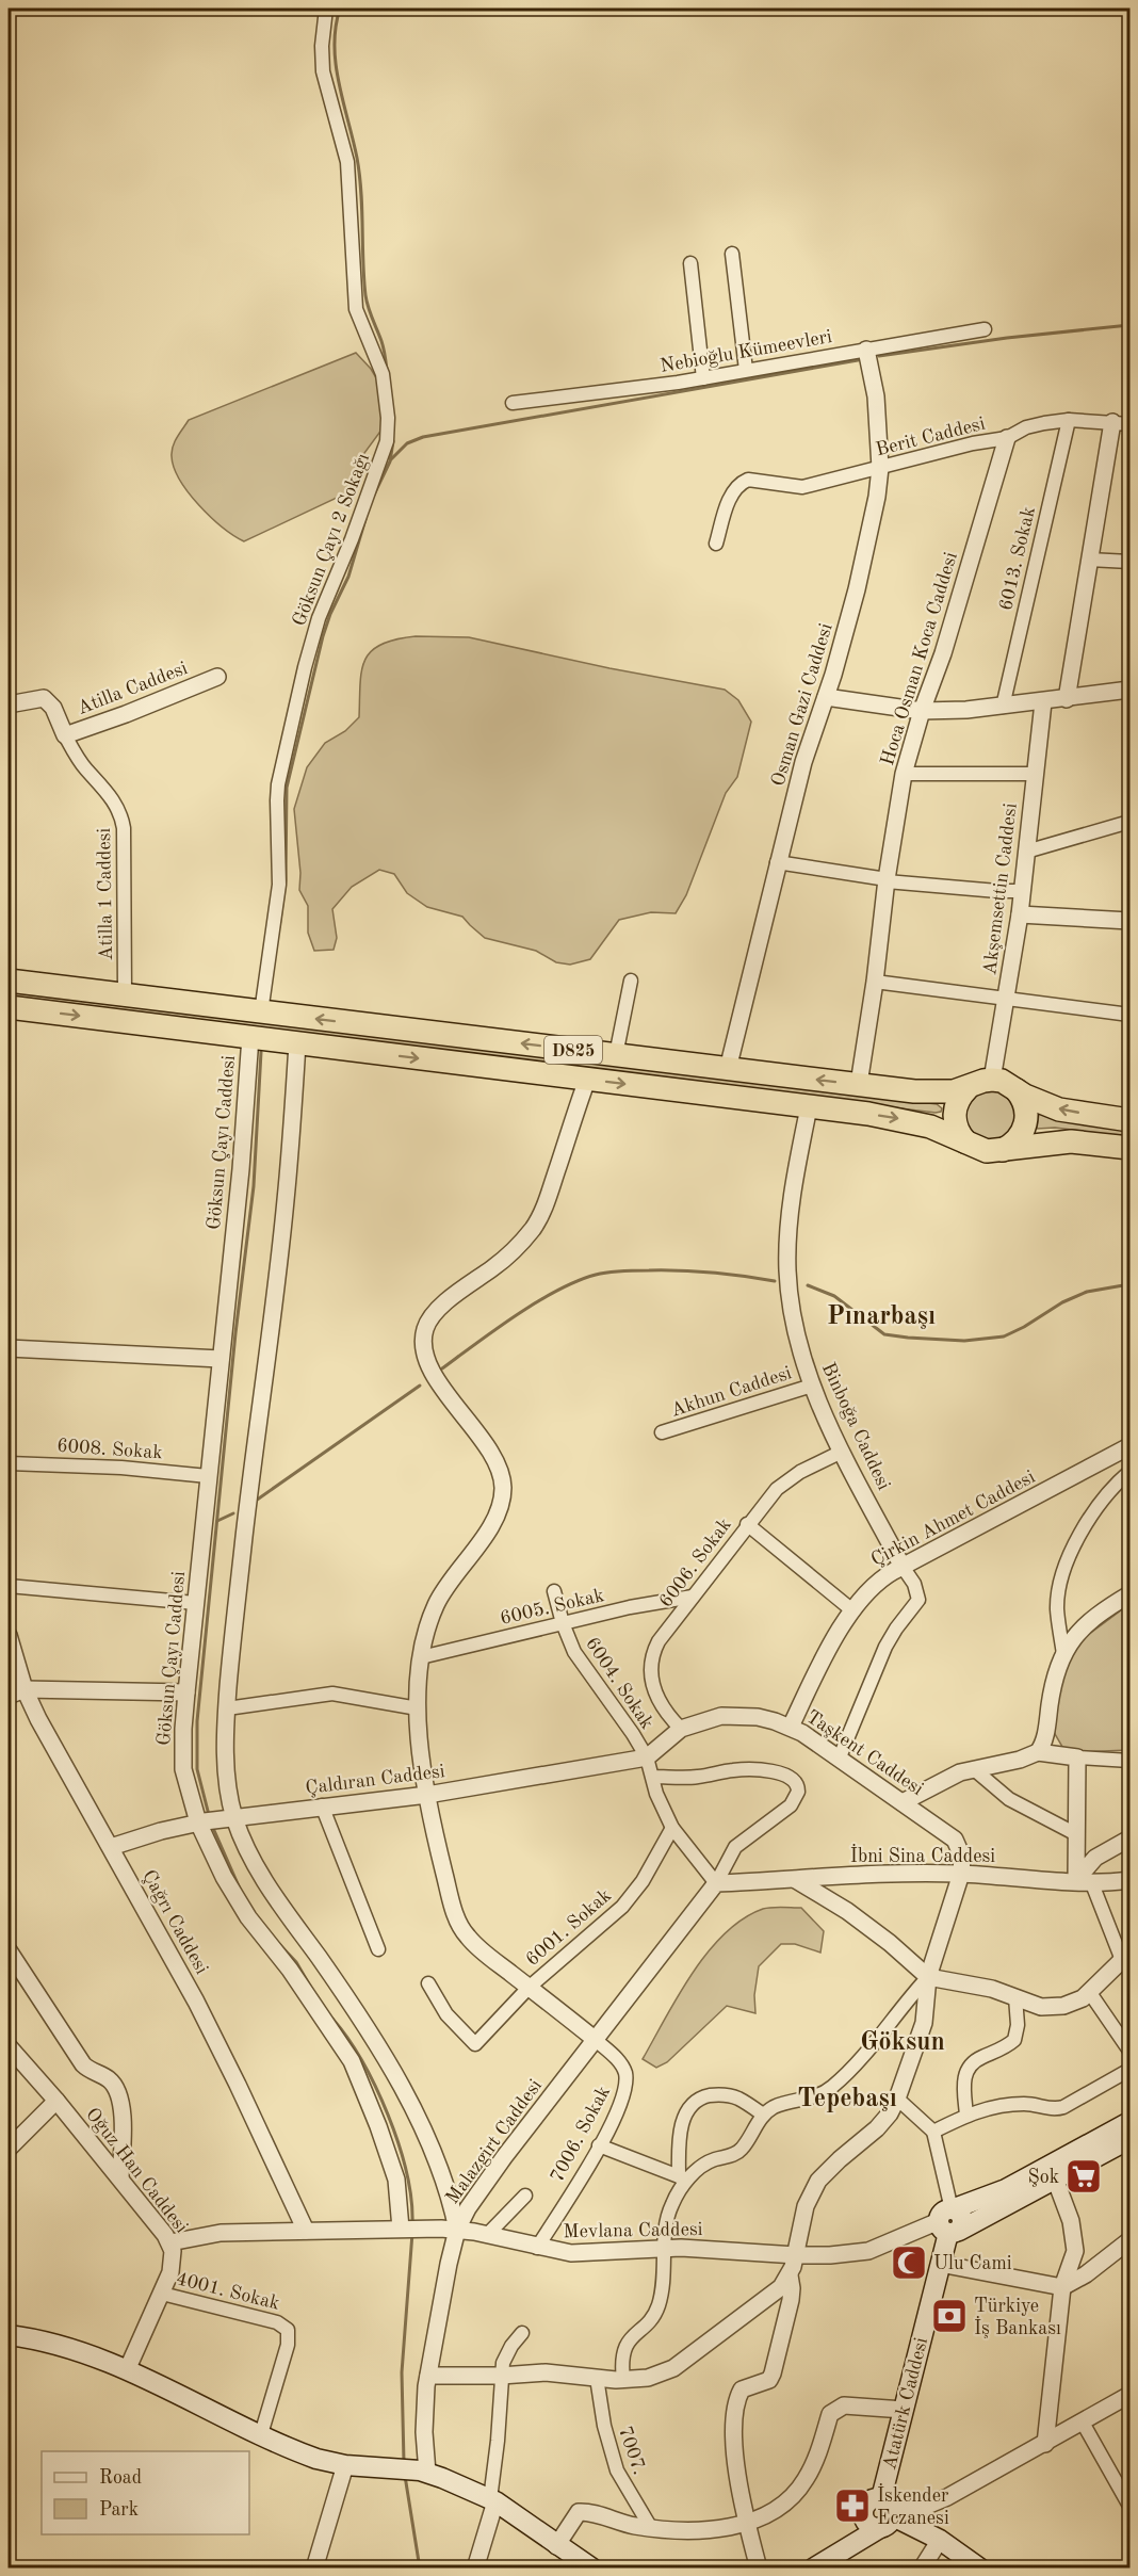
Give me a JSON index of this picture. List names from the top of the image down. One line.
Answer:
{"streets":{"highway":["D825"],"main road":["Atatürk Caddesi"],"street":["Nebioğlu Kümeevleri","Berit Caddesi","Göksun Çayı 2 Sokağı","6013. Sokak","Hoca Osman Koca Caddesi","Atilla Caddesi","Osman Gazi Caddesi","Akşemsettin Caddesi","Atilla 1 Caddesi","Göksun Çayı Caddesi","Akhun Caddesi","Binboğa Caddesi","6008. Sokak","Çirkin Ahmet Caddesi","6006. Sokak","6005. Sokak","6004. Sokak","Taşkent Caddesi","Çaldıran Caddesi","İbni Sina Caddesi","Çağrı Caddesi","6001. Sokak","7006. Sokak","Malazgirt Caddesi","Oğuz Han Caddesi","Mevlana Caddesi","4001. Sokak","7007."]},"crossings":[["Nebioğlu Kümeevleri","Osman Gazi Caddesi"],["Berit Caddesi","6013. Sokak"],["Berit Caddesi","Hoca Osman Koca Caddesi"],["Berit Caddesi","Osman Gazi Caddesi"],["Göksun Çayı 2 Sokağı","D825"],["Hoca Osman Koca Caddesi","D825"],["Atilla Caddesi","Atilla 1 Caddesi"],["Osman Gazi Caddesi","D825"],["Akşemsettin Caddesi","D825"],["Atilla 1 Caddesi","D825"],["D825","Göksun Çayı Caddesi"],["D825","Binboğa Caddesi"],["Göksun Çayı Caddesi","6008. Sokak"],["Göksun Çayı Caddesi","Çaldıran Caddesi"],["Göksun Çayı Caddesi","Mevlana Caddesi"],["Akhun Caddesi","Binboğa Caddesi"],["Binboğa Caddesi","Çirkin Ahmet Caddesi"],["Binboğa Caddesi","6006. Sokak"],["Çirkin Ahmet Caddesi","Taşkent Caddesi"],["6006. Sokak","6005. Sokak"],["6006. Sokak","Taşkent Caddesi"],["6005. Sokak","6004. Sokak"],["6004. Sokak","Taşkent Caddesi"],["6004. Sokak","Çaldıran Caddesi"],["6004. Sokak","İbni Sina Caddesi"],["6004. Sokak","6001. Sokak"],["6004. Sokak","Malazgirt Caddesi"],["Taşkent Caddesi","Çaldıran Caddesi"],["Taşkent Caddesi","İbni Sina Caddesi"],["Çaldıran Caddesi","Çağrı Caddesi"],["İbni Sina Caddesi","Malazgirt Caddesi"],["Çağrı Caddesi","Mevlana Caddesi"],["7006. Sokak","Malazgirt Caddesi"],["7006. Sokak","Mevlana Caddesi"],["Malazgirt Caddesi","Mevlana Caddesi"],["Oğuz Han Caddesi","Mevlana Caddesi"],["Oğuz Han Caddesi","4001. Sokak"],["Mevlana Caddesi","Atatürk Caddesi"]],"districts":["Pınarbaşı","Göksun","Tepebaşı"],"places":{"supermarket":["Şok"],"mosque":["Ulu Cami"],"bank":["Türkiye İş Bankası"],"pharmacy":["İskender Eczanesi"]},"legend":["Road","Park"]}
